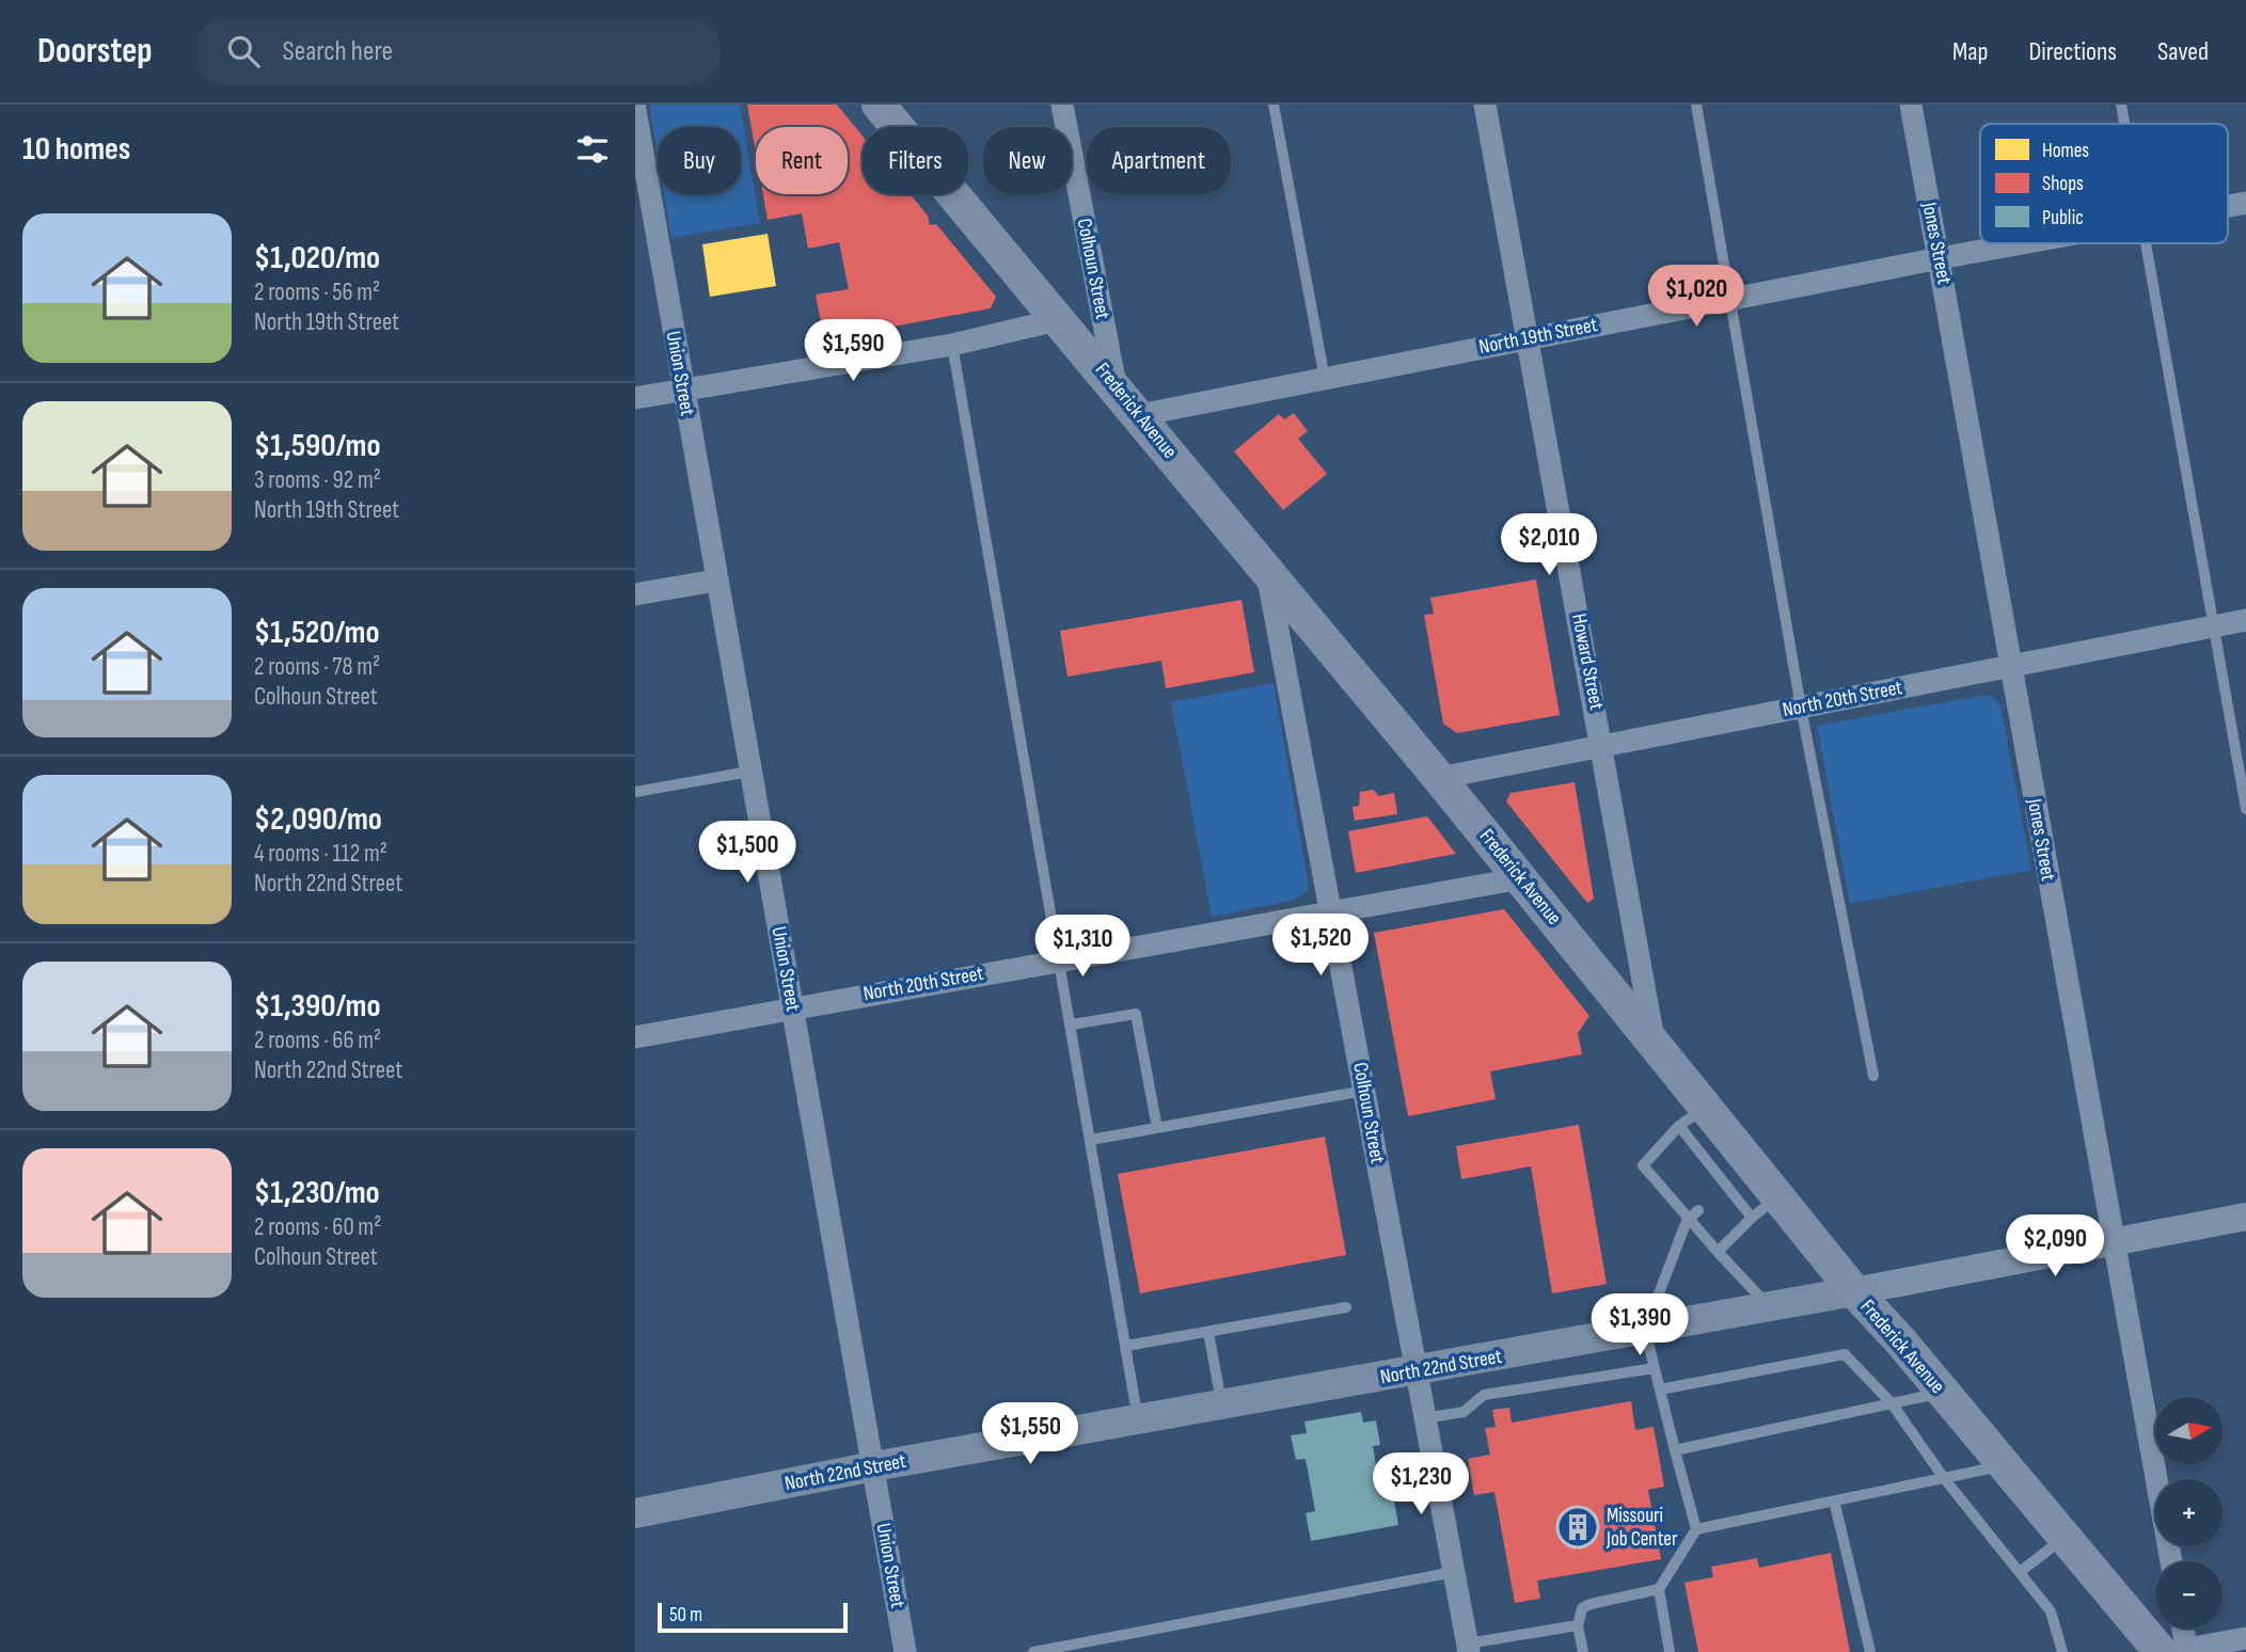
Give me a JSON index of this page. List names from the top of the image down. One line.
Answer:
{"streets":{"main road":["Frederick Avenue","North 22nd Street"],"street":["Jones Street","Colhoun Street","North 19th Street","Union Street","Howard Street","North 20th Street"]},"crossings":[["Jones Street","North 19th Street"],["Jones Street","North 20th Street"],["Jones Street","North 22nd Street"],["Colhoun Street","Frederick Avenue"],["Colhoun Street","North 20th Street"],["Colhoun Street","North 22nd Street"],["North 19th Street","Frederick Avenue"],["North 19th Street","Howard Street"],["Union Street","North 20th Street"],["Union Street","North 22nd Street"],["Frederick Avenue","Howard Street"],["Frederick Avenue","North 20th Street"],["Frederick Avenue","North 22nd Street"],["Howard Street","North 20th Street"]],"places":{"building":["Missouri Job Center"]},"legend":["Homes","Shops","Public"],"scale_bar":"50 m","north":"right","page":{"header":"Doorstep","search":"Search here","nav":["Map","Directions","Saved"],"heading":"10 homes","chip":["Buy","Rent","Filters","New","Apartment"],"list":[{"name":"$1,020/mo","note":"2 rooms · 56 m² · North 19th Street"},{"name":"$1,590/mo","note":"3 rooms · 92 m² · North 19th Street"},{"name":"$1,520/mo","note":"2 rooms · 78 m² · Colhoun Street"},{"name":"$2,090/mo","note":"4 rooms · 112 m² · North 22nd Street"},{"name":"$1,390/mo","note":"2 rooms · 66 m² · North 22nd Street"},{"name":"$1,230/mo","note":"2 rooms · 60 m² · Colhoun Street"}],"price":["$1,020","$1,590","$2,010","$1,500","$1,520","$1,310","$2,090","$1,390","$1,550","$1,230"],"map_buttons":["+","−"],"scale":"50 m"}}
